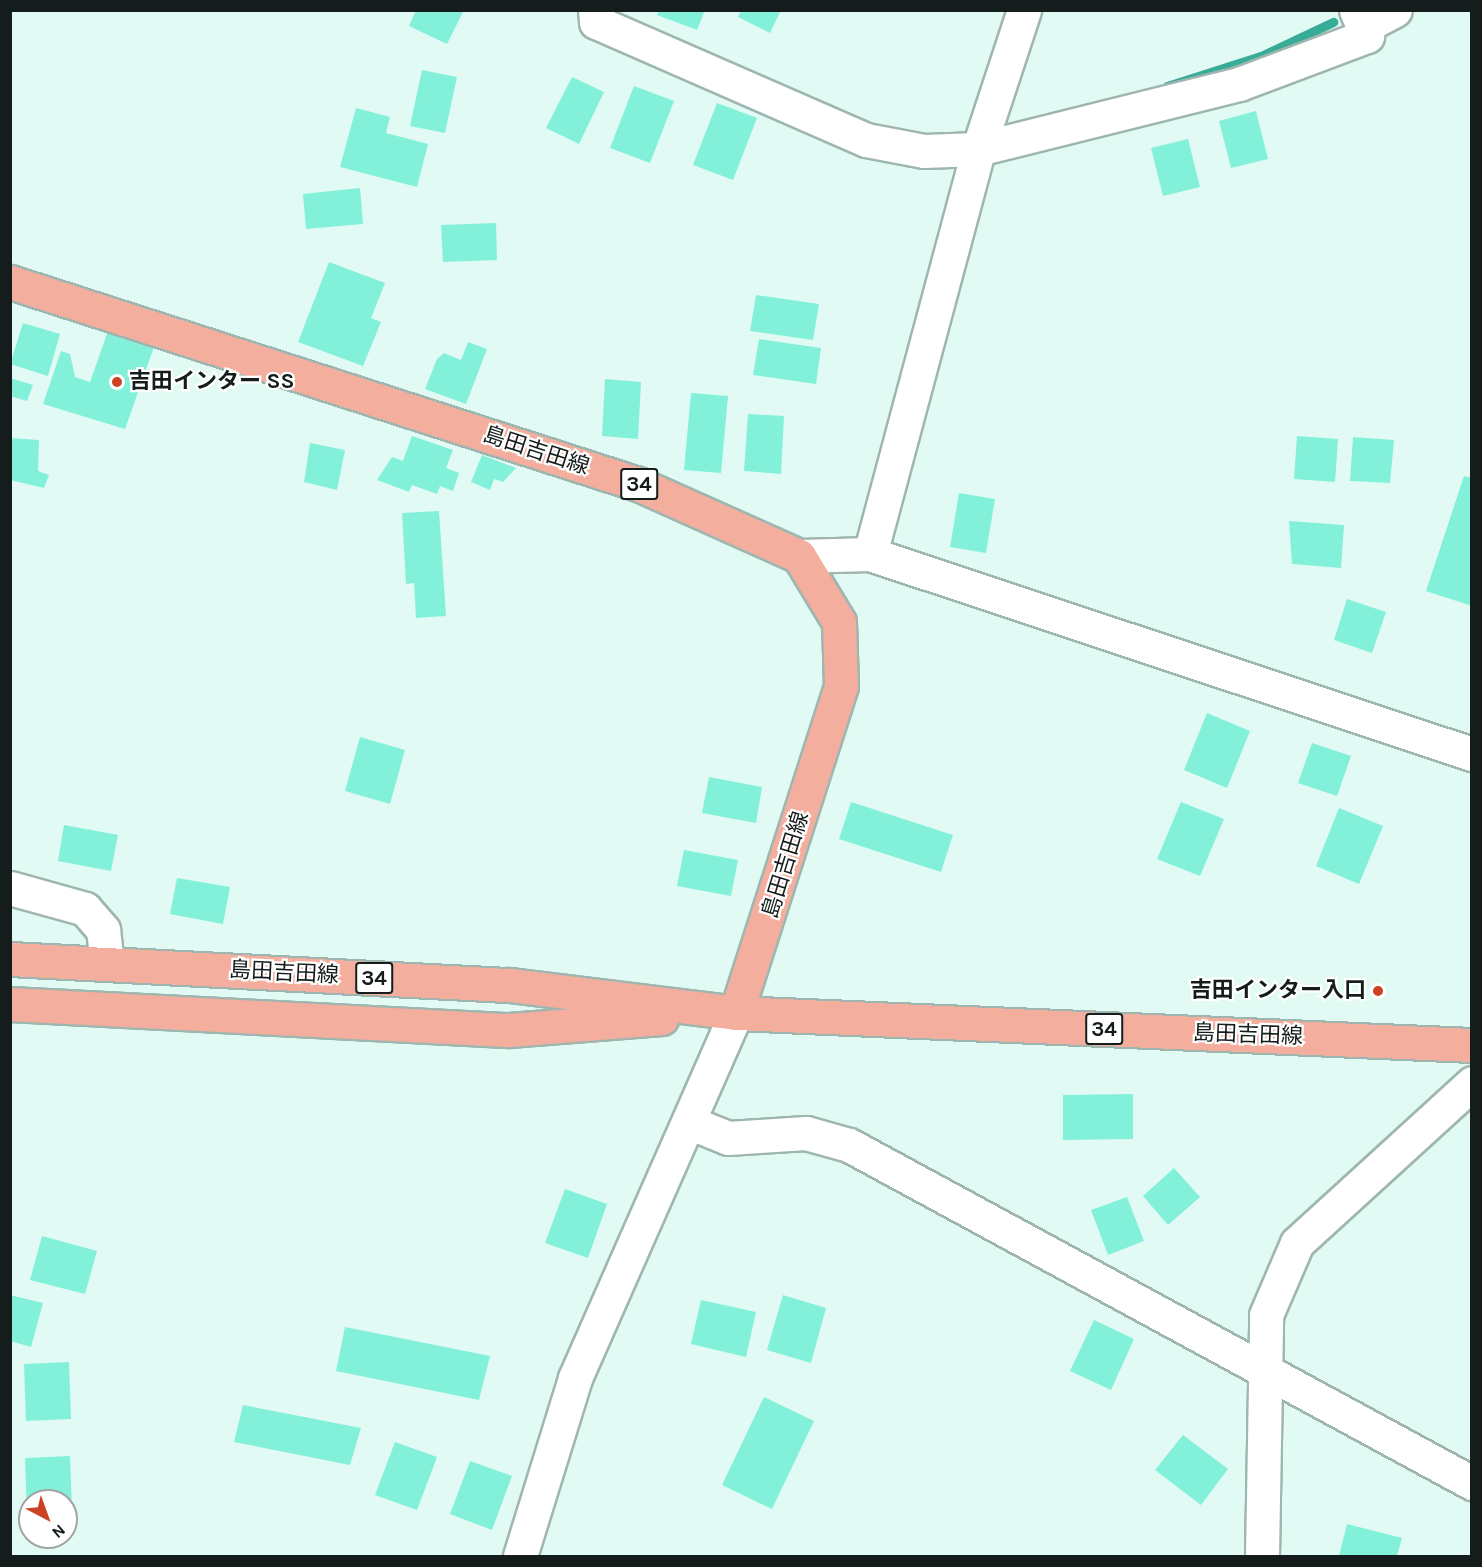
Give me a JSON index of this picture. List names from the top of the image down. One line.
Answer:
{"streets":{"main road":["島田吉田線","34"]},"places":["吉田インター SS","吉田インター入口"],"north":"bottom right"}
